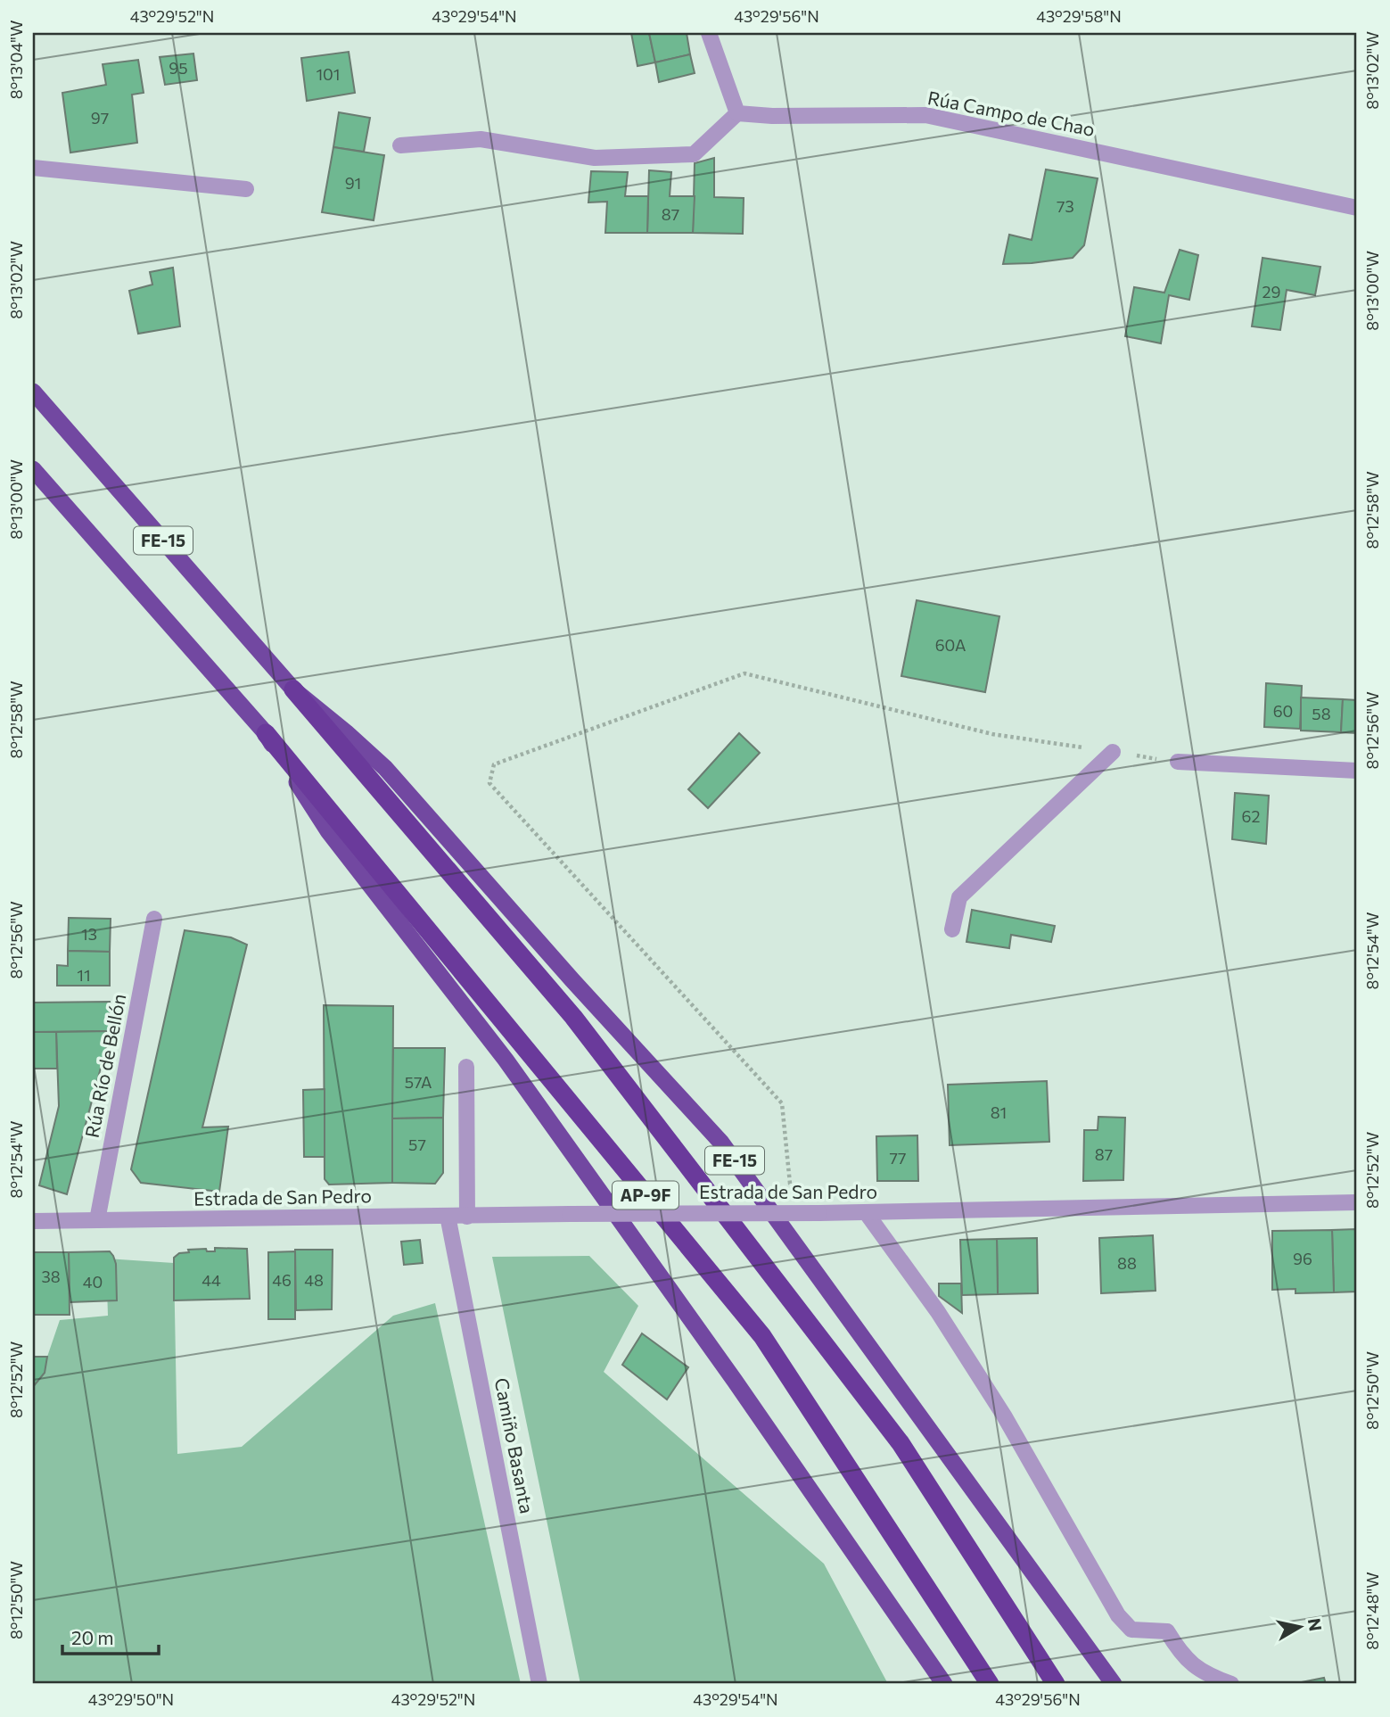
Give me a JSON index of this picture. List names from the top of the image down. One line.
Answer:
{"streets":{"highway":["FE-15","AP-9F"],"street":["Rúa Campo de Chao","Rúa Río de Bellón","Estrada de San Pedro","Camiño Basanta"]},"crossings":[["FE-15","AP-9F"],["Rúa Río de Bellón","Estrada de San Pedro"],["Estrada de San Pedro","Camiño Basanta"]],"house_numbers":["95","101","97","91","73","87","29","60A","60","58","62","13","11","57A","81","57","87","77","96","88","38","44","46","48","40"],"scale_bar":"20 m","north":"right","coordinates":["43°29'52\"N","43°29'54\"N","43°29'56\"N","43°29'58\"N","8°13'04\"W","8°13'02\"W","8°13'00\"W","8°12'58\"W","8°12'56\"W","8°12'54\"W","8°12'52\"W","8°12'50\"W","8°12'48\"W","43°29'50\"N"]}
